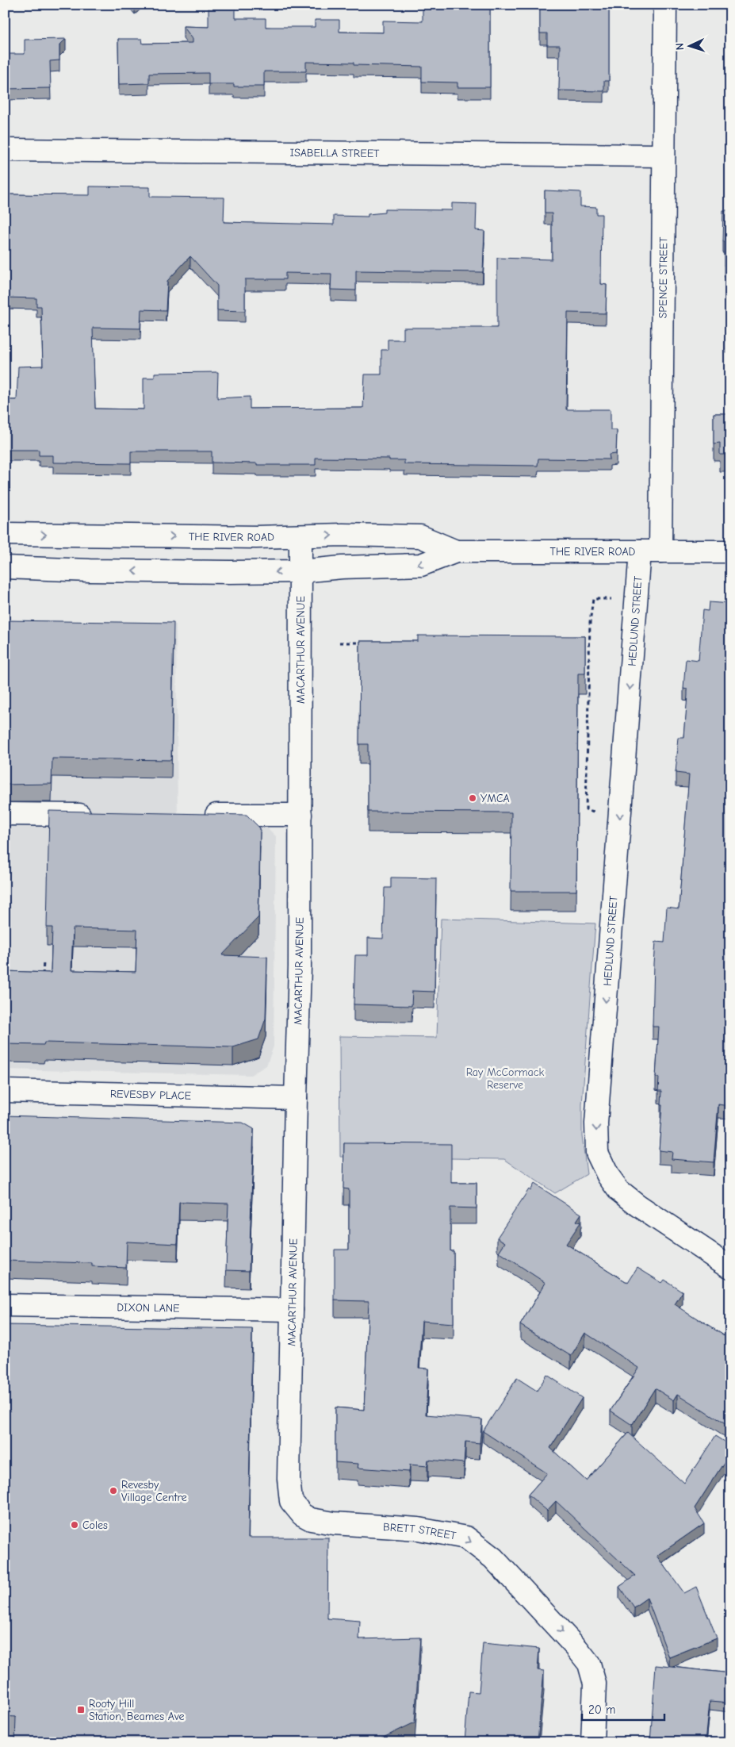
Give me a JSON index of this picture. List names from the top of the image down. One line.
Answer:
{"streets":{"street":["ISABELLA STREET","SPENCE STREET","THE RIVER ROAD","HEDLUND STREET","MACARTHUR AVENUE","REVESBY PLACE","DIXON LANE","BRETT STREET"]},"crossings":[["ISABELLA STREET","SPENCE STREET"],["SPENCE STREET","THE RIVER ROAD"],["SPENCE STREET","HEDLUND STREET"],["THE RIVER ROAD","HEDLUND STREET"],["THE RIVER ROAD","MACARTHUR AVENUE"],["MACARTHUR AVENUE","REVESBY PLACE"],["MACARTHUR AVENUE","DIXON LANE"],["MACARTHUR AVENUE","BRETT STREET"]],"one_way":["HEDLUND STREET","BRETT STREET"],"parks":["Ray McCormack Reserve"],"places":{"other":["YMCA","Revesby Village Centre","Coles"],"transit":["Rooty Hill Station, Beames Ave"]},"scale_bar":"20 m","north":"left"}
